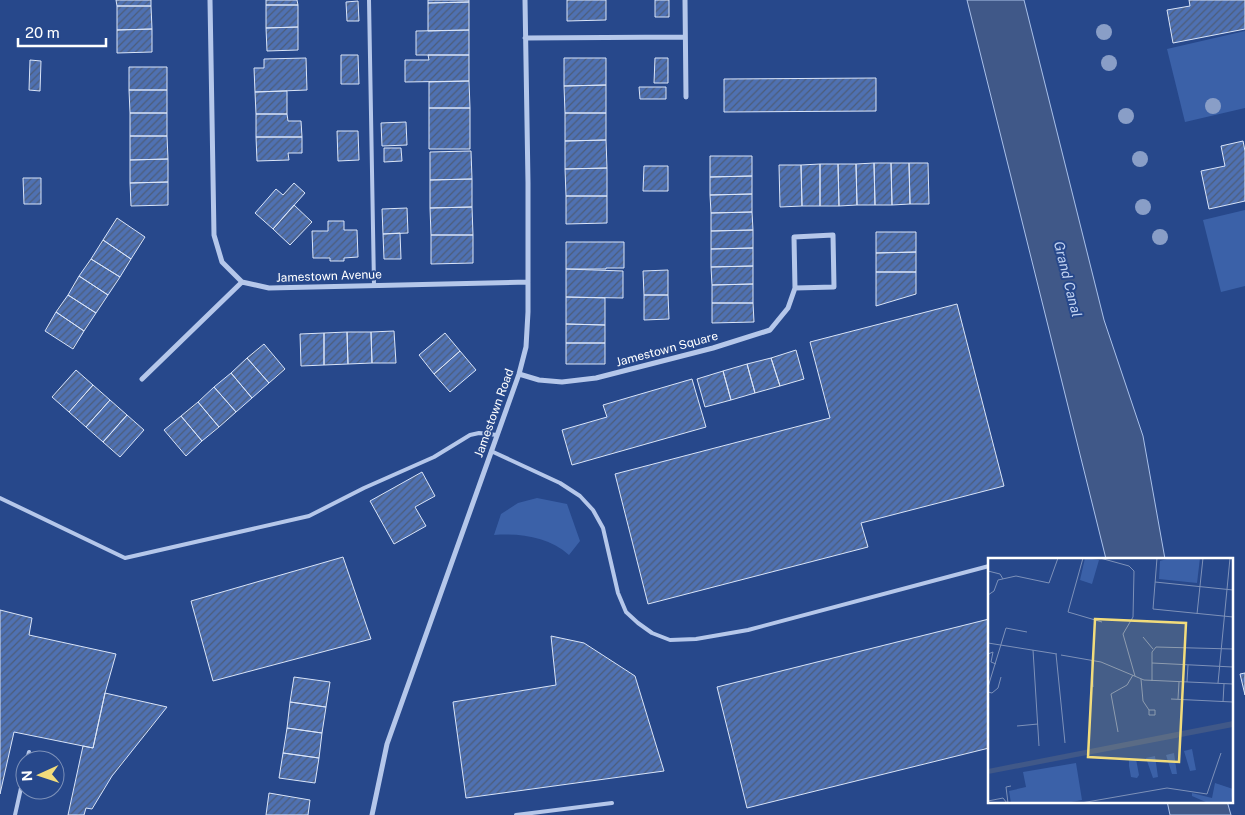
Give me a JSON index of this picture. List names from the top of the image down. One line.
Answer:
{"streets":{"street":["Jamestown Avenue","Jamestown Square","Jamestown Road"]},"crossings":[["Jamestown Avenue","Jamestown Road"],["Jamestown Square","Jamestown Road"]],"water":["Grand Canal"],"scale_bar":"20 m","north":"left"}
